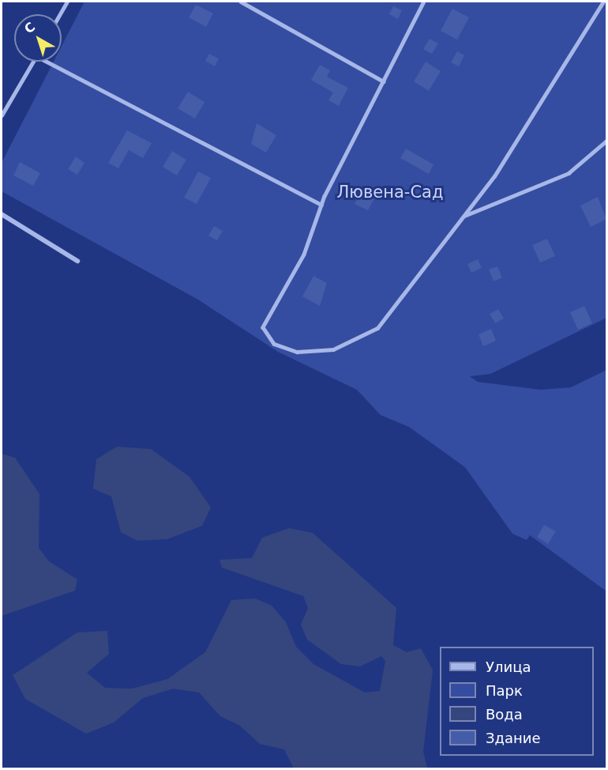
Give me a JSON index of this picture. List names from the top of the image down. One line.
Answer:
{"parks":["Лювена-Сад"],"legend":["Улица","Парк","Вода","Здание"],"north":"top left"}
